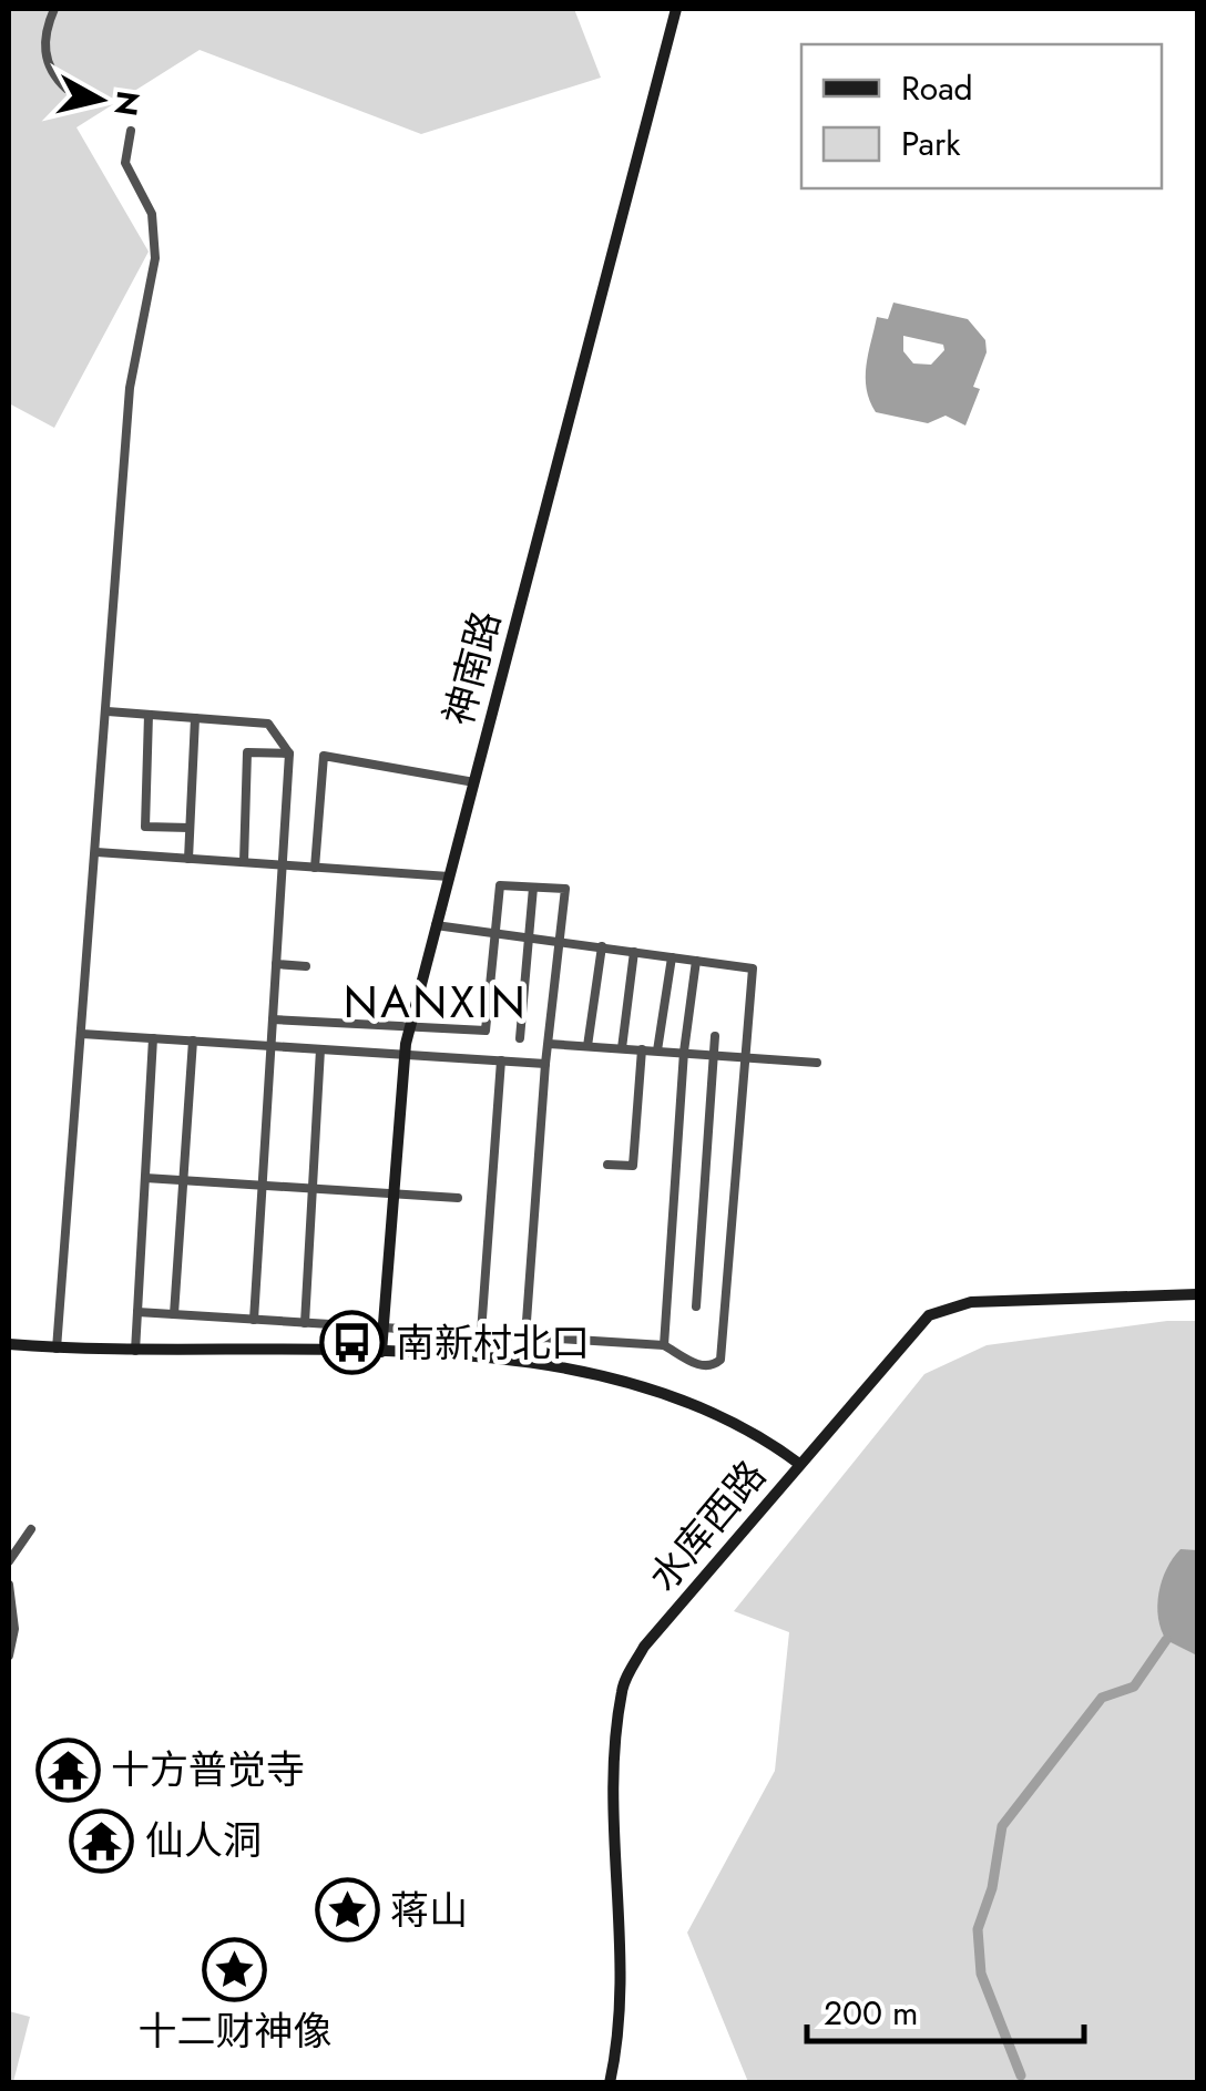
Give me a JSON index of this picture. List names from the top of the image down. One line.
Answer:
{"streets":{"street":["神南路","水库西路"]},"districts":["NANXIN"],"places":{"bus stop":["南新村北口"],"temple":["十方普觉寺","仙人洞"],"place":["蒋山","十二财神像"]},"legend":["Road","Park"],"scale_bar":"200 m","north":"right"}
